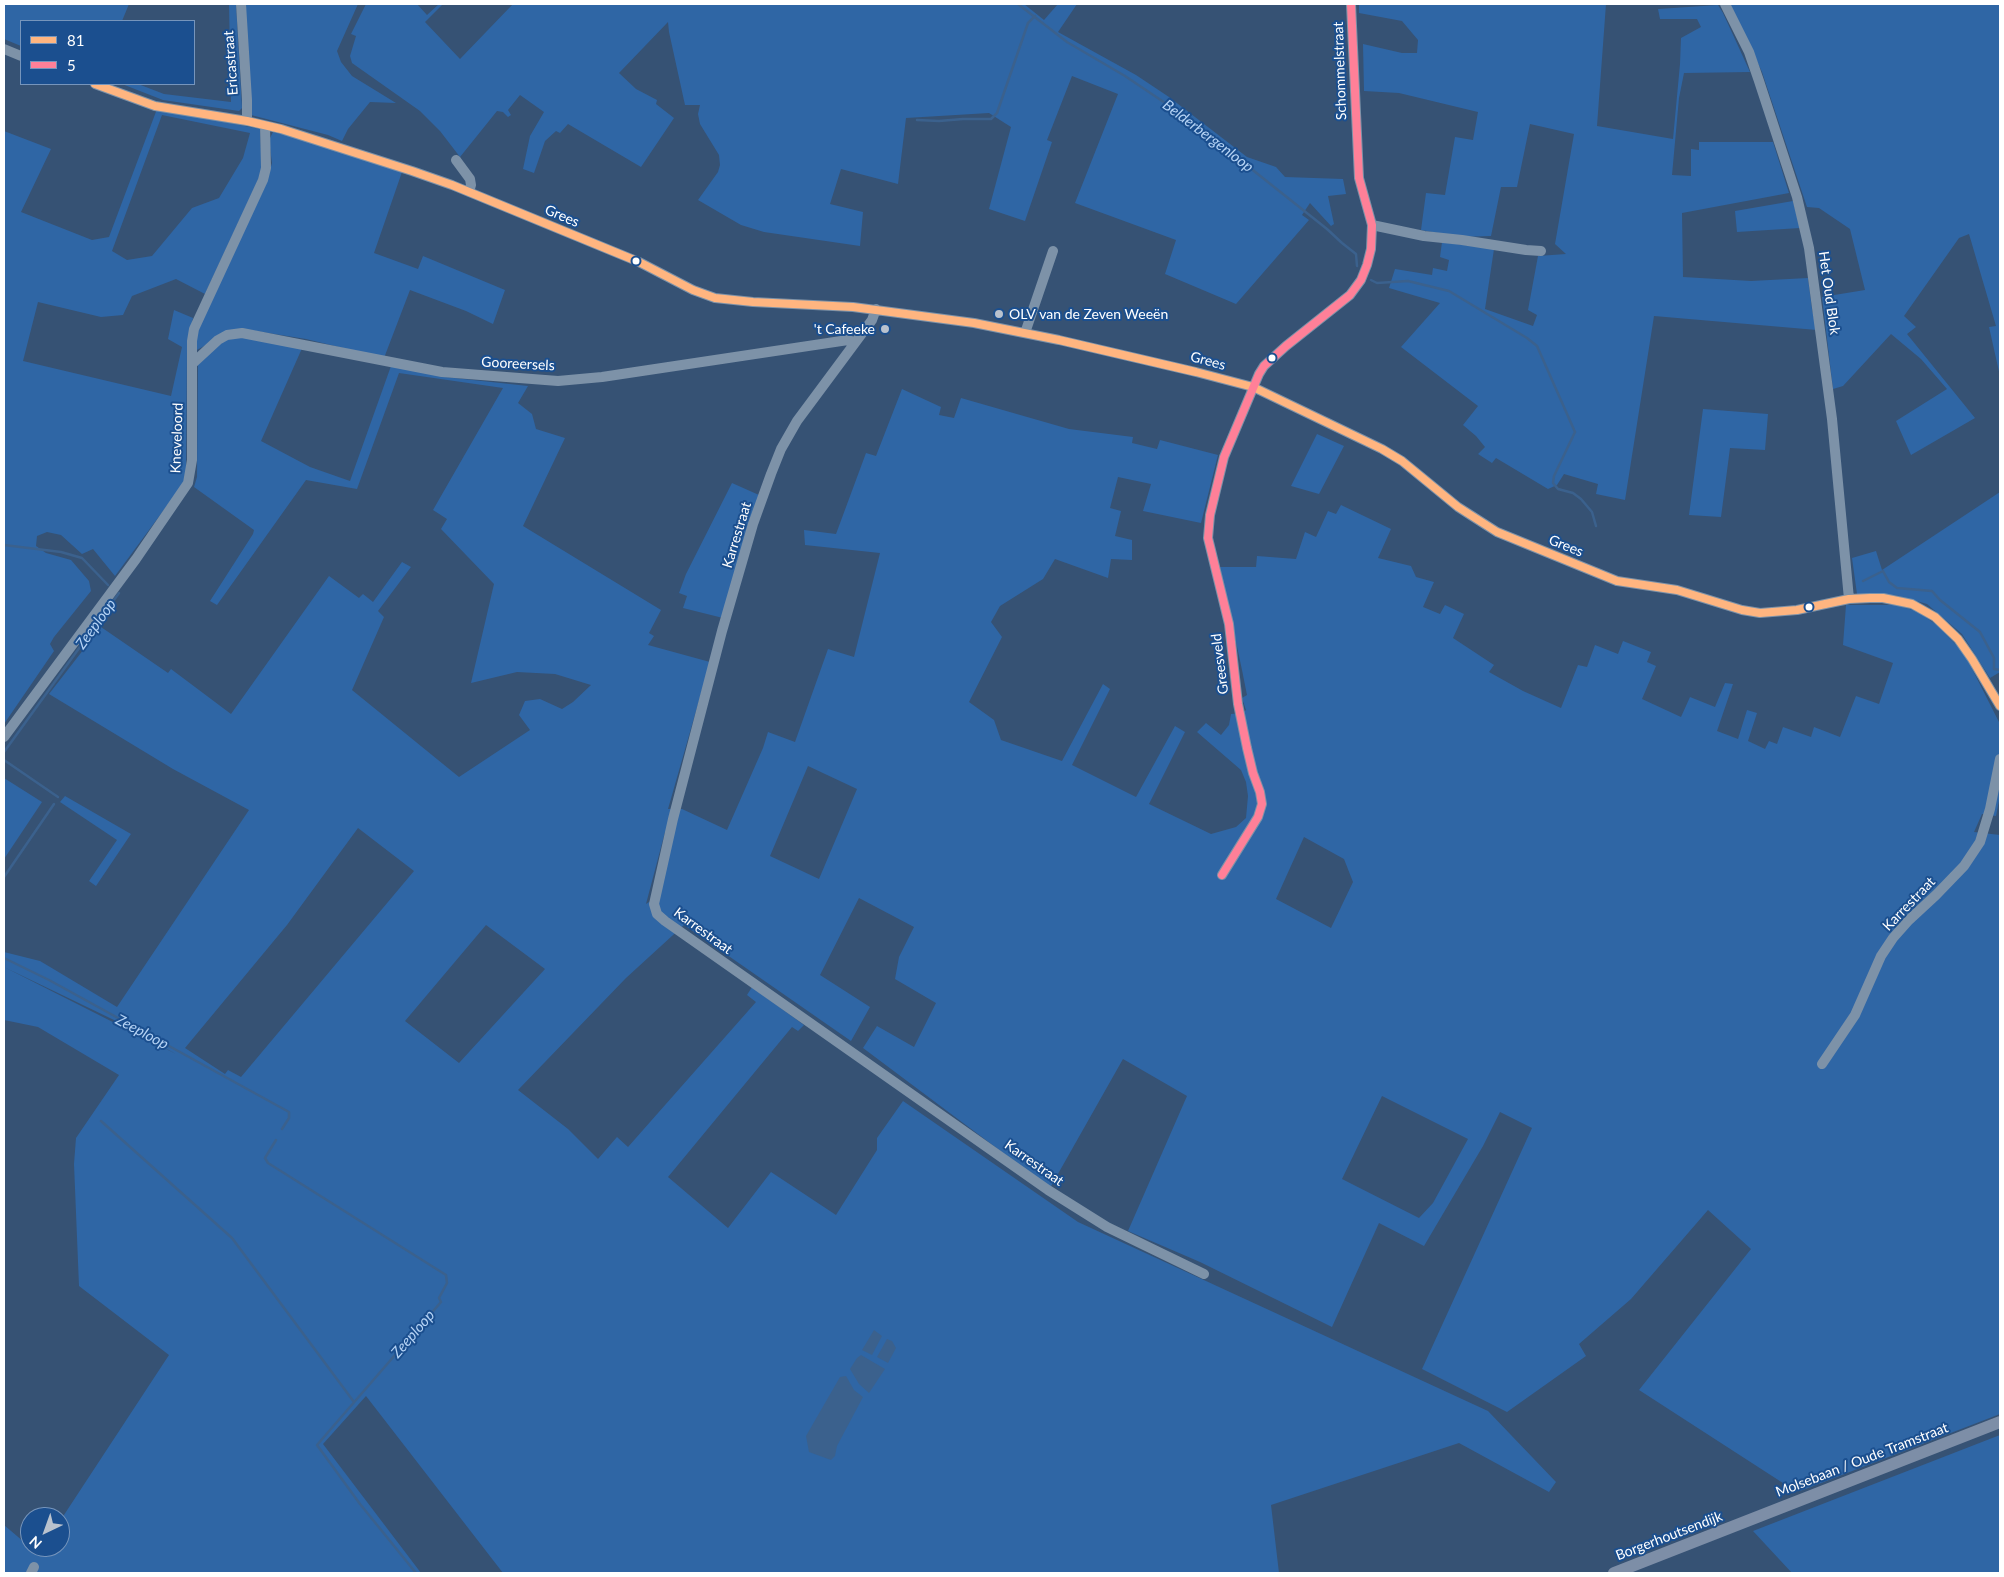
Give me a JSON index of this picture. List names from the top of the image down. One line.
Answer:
{"streets":{"main road":["Molsebaan / Oude Tramstraat","Borgerhoutsendijk"],"street":["Ericastraat","Schommelstraat","Grees","Het Oud Blok","Gooreersels","Kneveloord","Karrestraat","Greesveld"]},"crossings":[["Ericastraat","Grees"],["Schommelstraat","Grees"],["Schommelstraat","Greesveld"],["Grees","Het Oud Blok"],["Grees","Kneveloord"],["Grees","Karrestraat"],["Grees","Greesveld"],["Gooreersels","Kneveloord"],["Gooreersels","Karrestraat"],["Molsebaan / Oude Tramstraat","Borgerhoutsendijk"]],"water":["Belderbergenloop","Zeeploop"],"places":["OLV van de Zeven Weeën","'t Cafeeke"],"lines":["transit line 5","transit line 81"],"legend":["81","5"],"north":"bottom left"}
